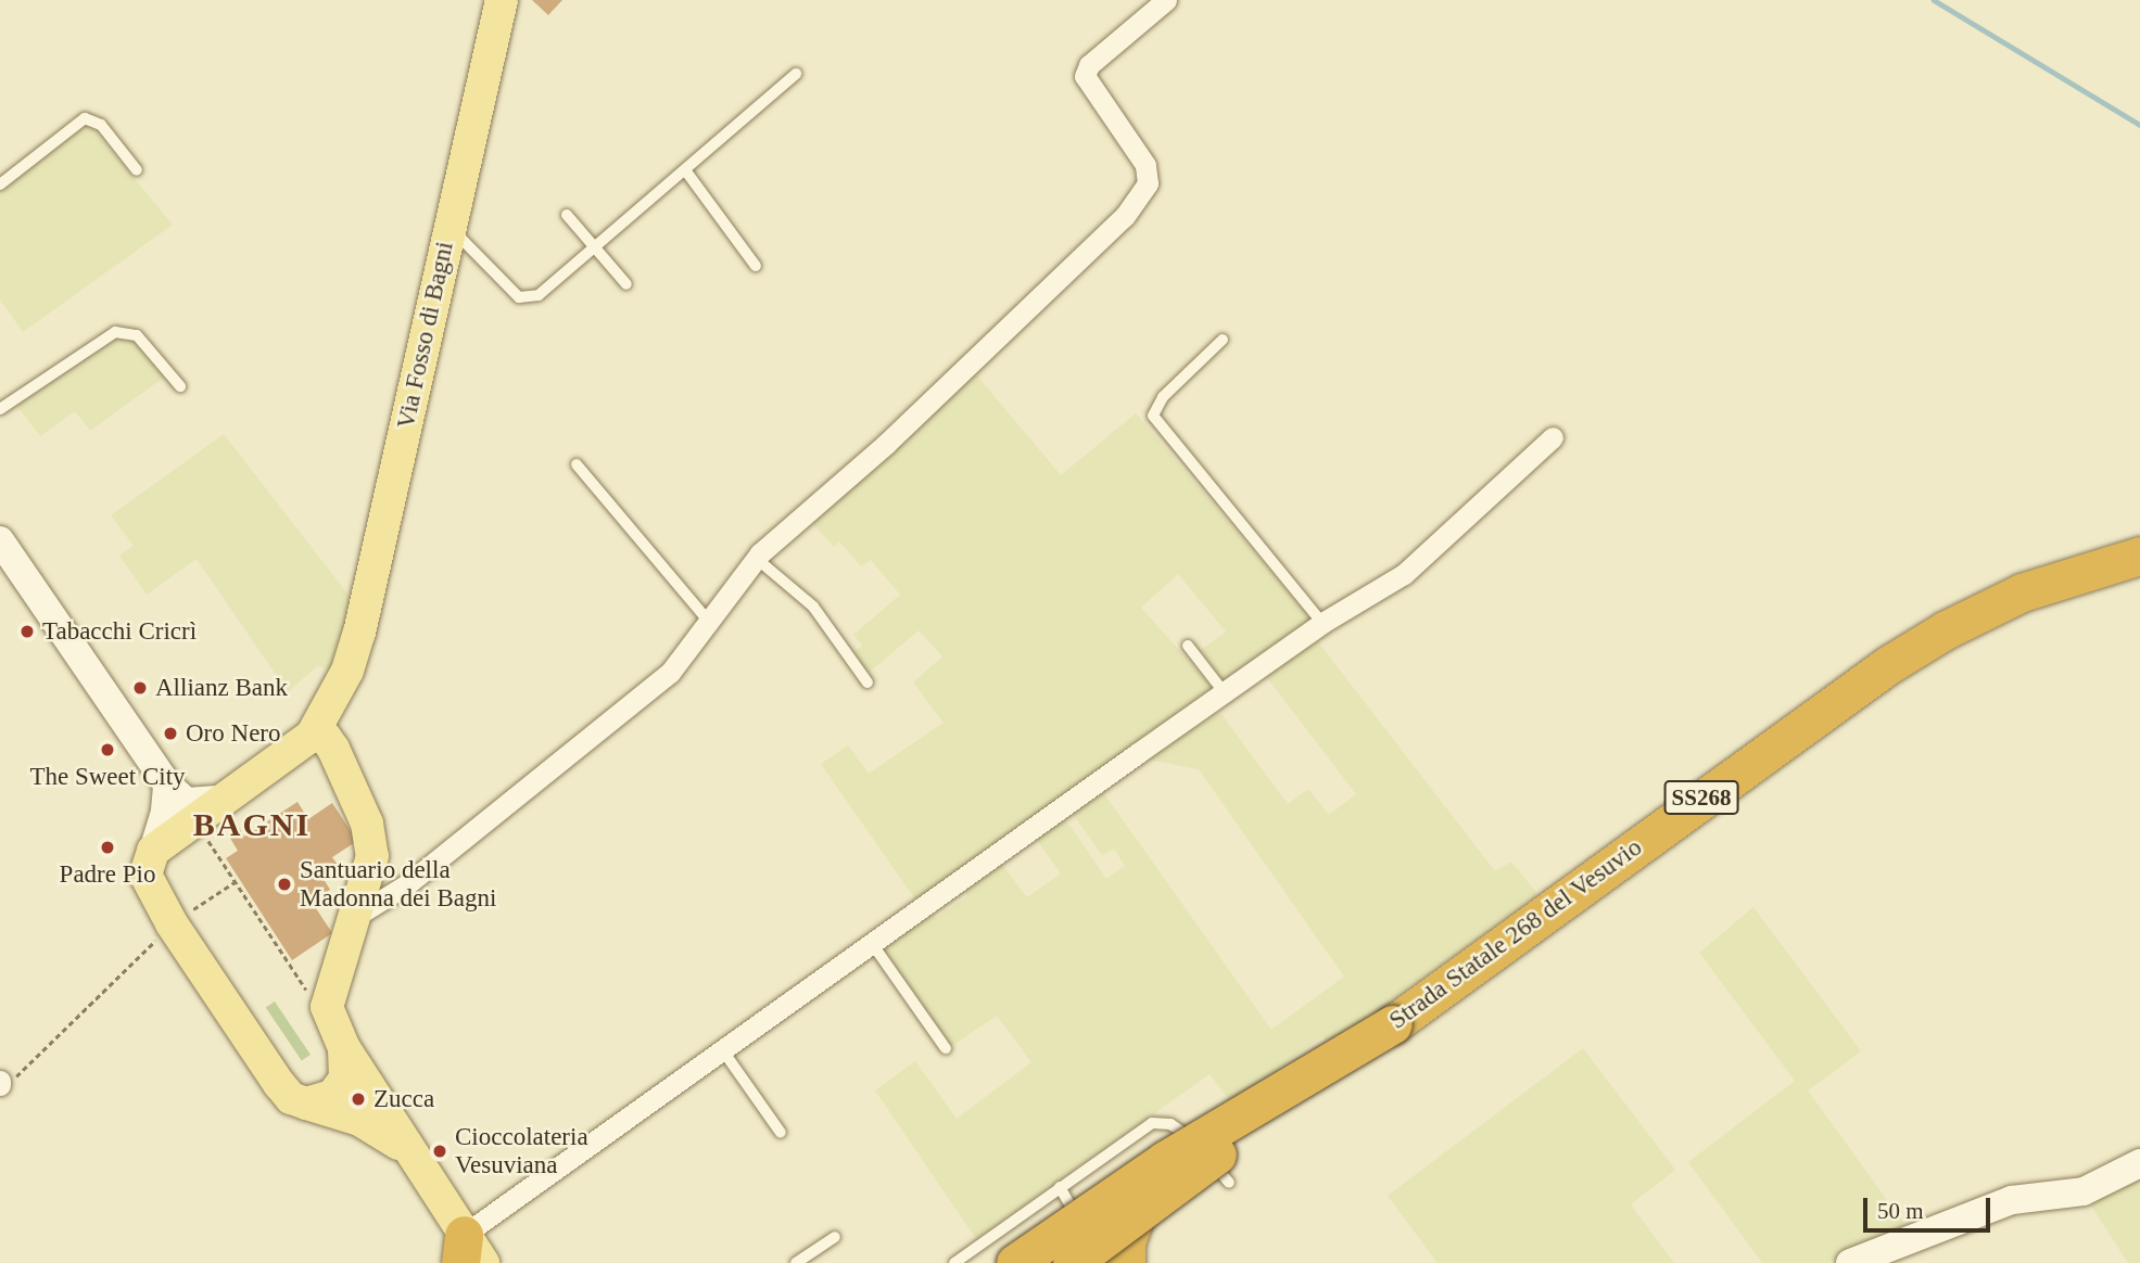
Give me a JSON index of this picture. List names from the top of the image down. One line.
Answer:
{"streets":{"highway":["SS268","Strada Statale 268 del Vesuvio"],"main road":["Via Fosso di Bagni"]},"districts":["BAGNI"],"places":["Tabacchi Cricrì","Allianz Bank","Oro Nero","The Sweet City","Padre Pio","Santuario della Madonna dei Bagni","Zucca","Cioccolateria Vesuviana"],"scale_bar":"50 m"}
